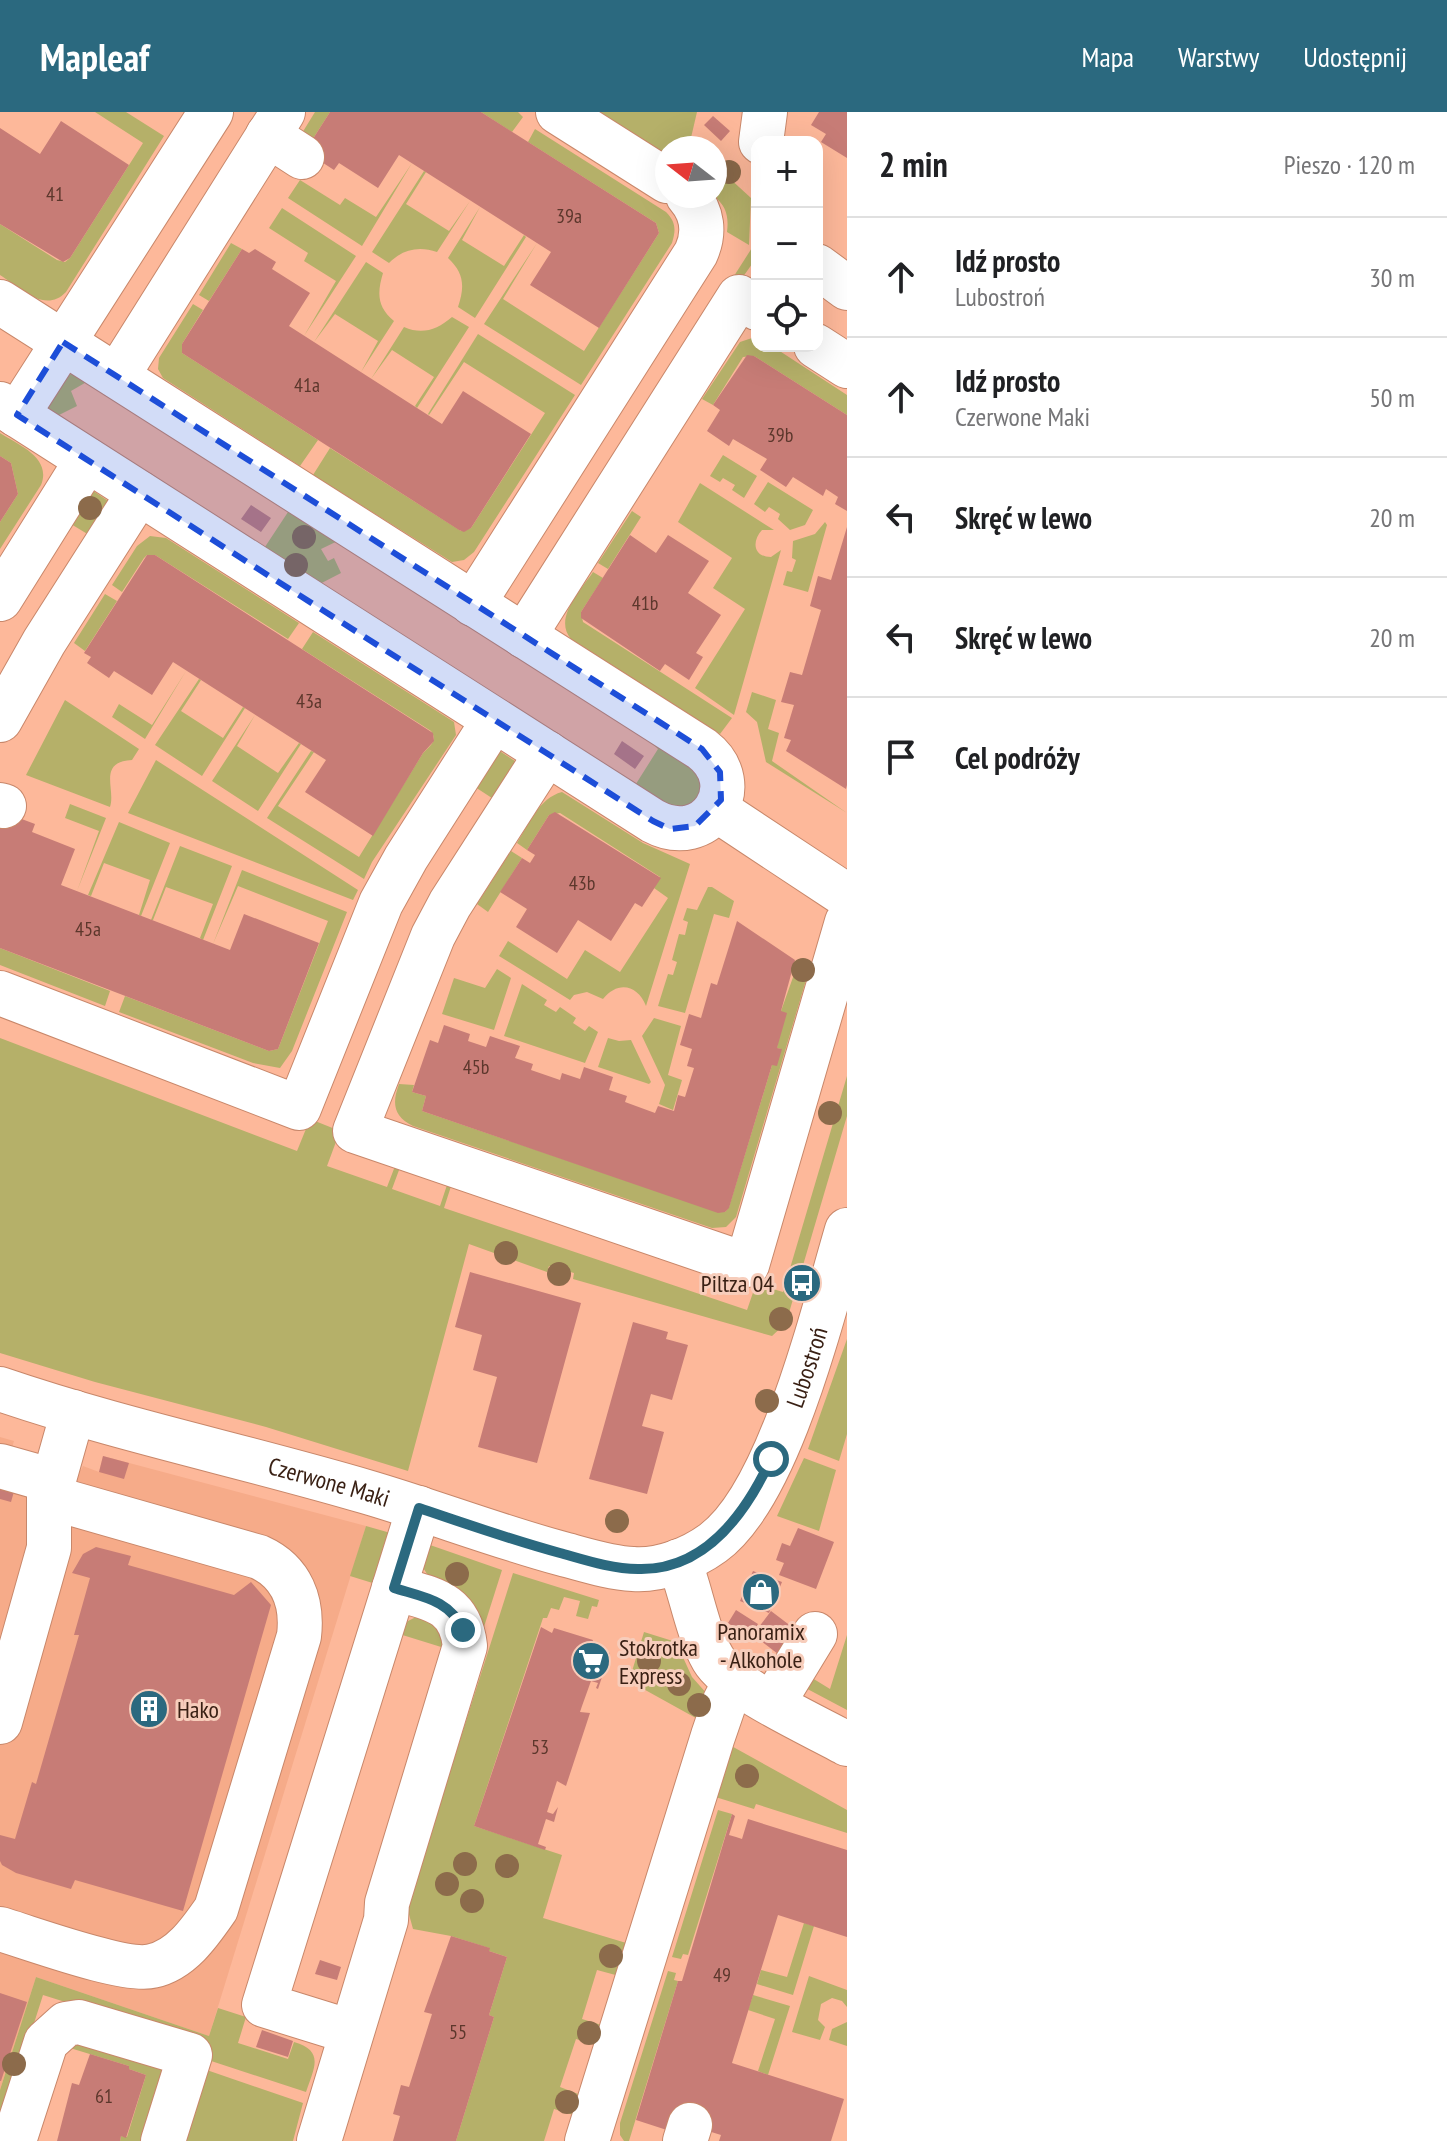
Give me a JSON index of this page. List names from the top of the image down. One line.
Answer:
{"streets":{"street":["Lubostroń","Czerwone Maki"]},"crossings":[["Lubostroń","Czerwone Maki"]],"places":{"bus stop":["Piltza 04"],"shop":["Panoramix - Alkohole"],"supermarket":["Stokrotka Express"],"building":["Hako"]},"house_numbers":["41","39a","41a","39b","41b","43a","43b","45a","45b","53","49","55","61"],"north":"left","page":{"header":"Mapleaf","nav":["Mapa","Warstwy","Udostępnij"],"heading":["2 min","Pieszo · 120 m"],"map_buttons":["+","−"],"list":[["Idź prosto","Lubostroń","30 m"],["Idź prosto","Czerwone Maki","50 m"],["Skręć w lewo","20 m"],["Skręć w lewo","20 m"],"Cel podróży"]}}
